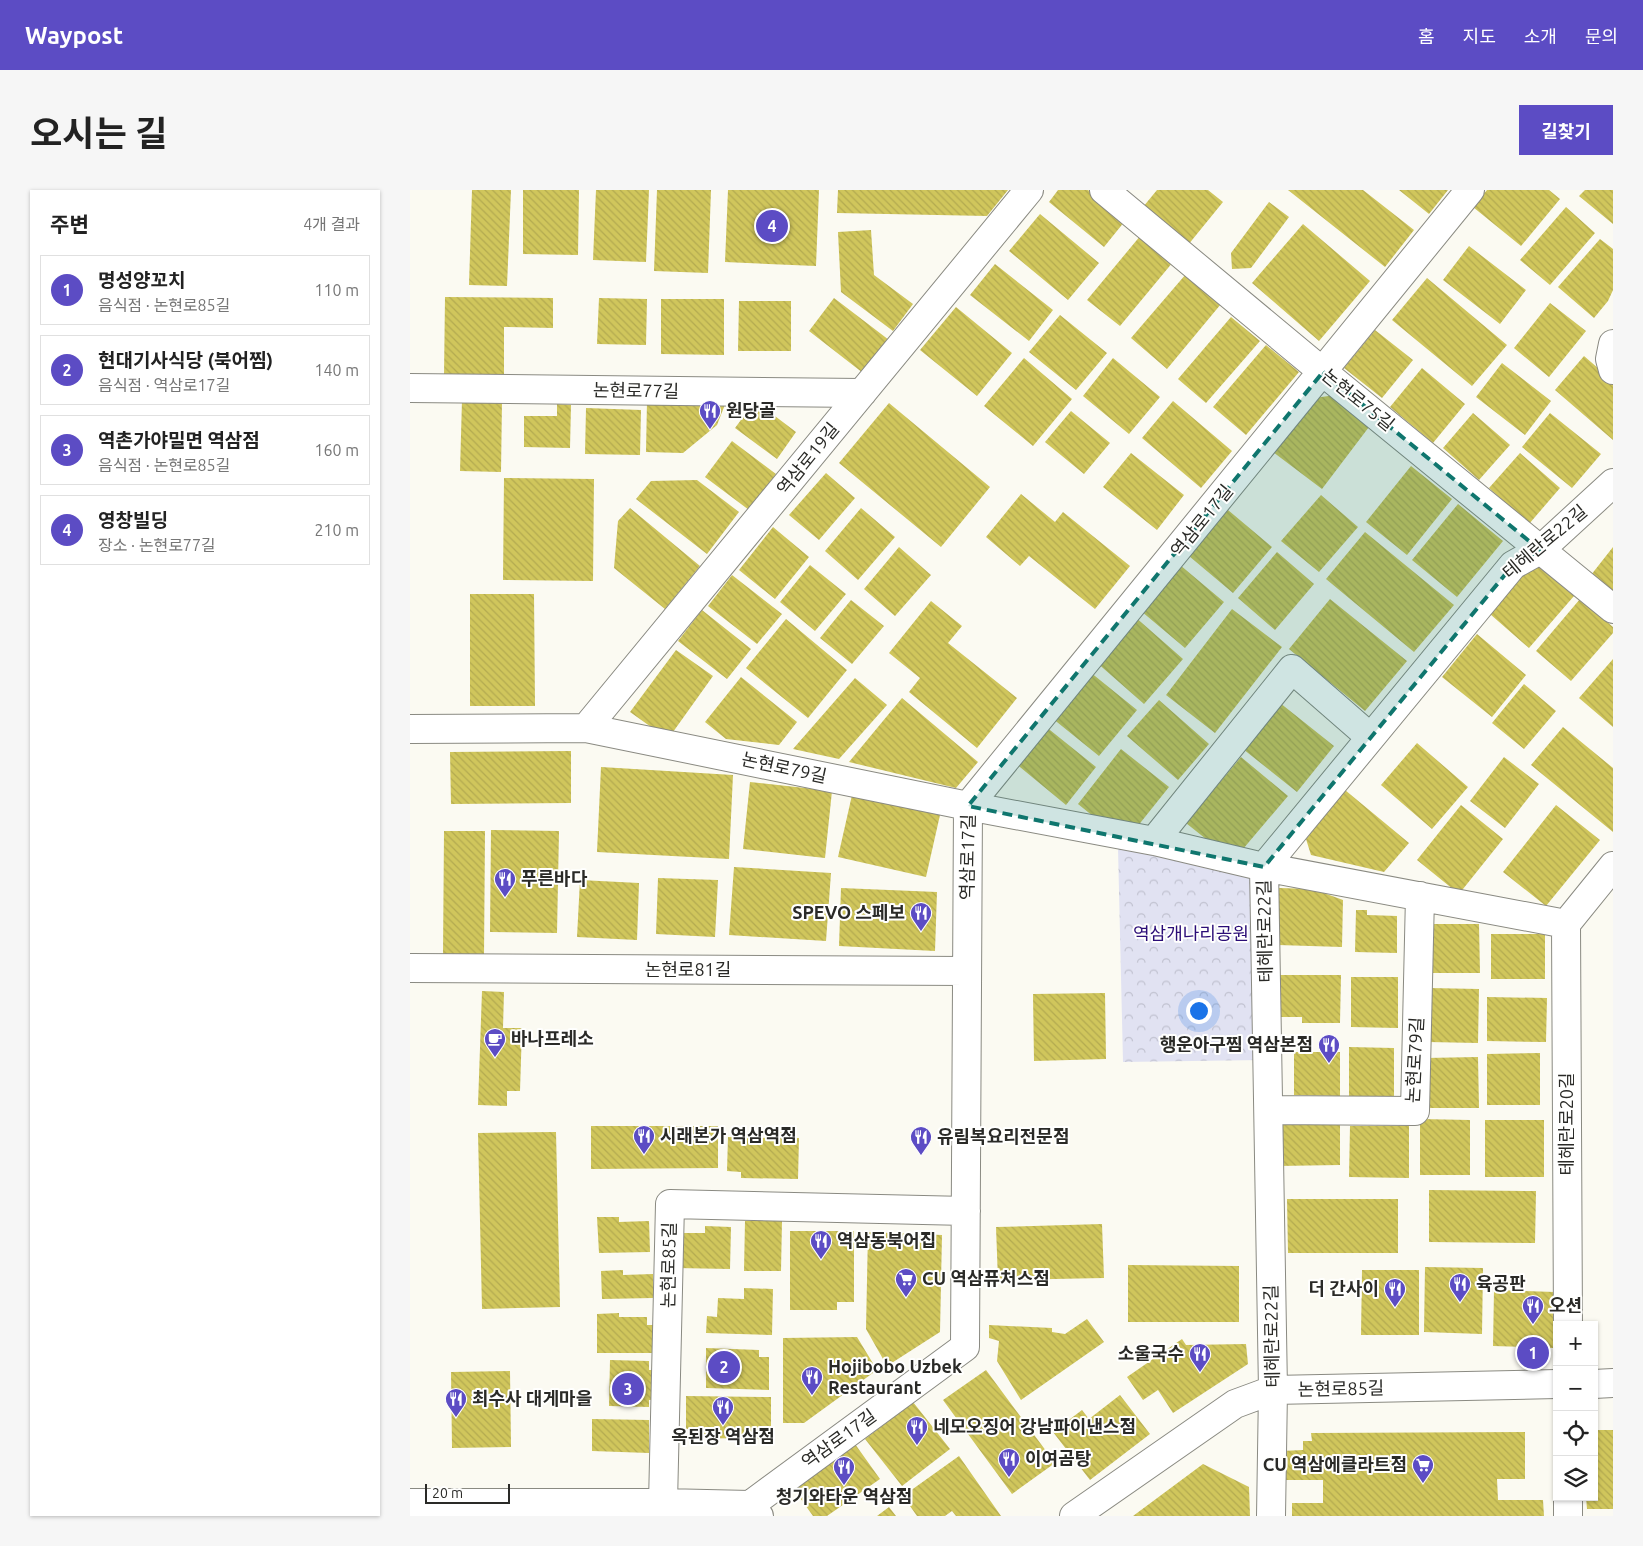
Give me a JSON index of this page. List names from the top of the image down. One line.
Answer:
{"streets":{"street":["논현로77길","논현로75길","역삼로19길","역삼로17길","테헤란로22길","논현로79길","논현로81길","테헤란로20길","논현로85길"]},"crossings":[["논현로77길","역삼로19길"],["논현로75길","역삼로17길"],["논현로75길","테헤란로22길"],["역삼로19길","논현로79길"],["역삼로17길","논현로79길"],["역삼로17길","논현로81길"],["역삼로17길","논현로85길"],["테헤란로22길","논현로79길"],["테헤란로22길","논현로85길"],["논현로79길","테헤란로20길"]],"parks":["역삼개나리공원"],"places":{"restaurant":["원당골","푸른바다","SPEVO 스페보","행운아구찜 역삼본점","시래본가 역삼역점","유림복요리전문점","역삼동북어집","육공판","더 간사이","오션","소울국수","Hojibobo Uzbek Restaurant","최수사 대게마을","옥된장 역삼점","네모오징어 강남파이낸스점","이여곰탕","청기와타운 역삼점"],"cafe":["바나프레소"],"supermarket":["CU 역삼퓨처스점","CU 역삼에클라트점"]},"scale_bar":"20 m","page":{"header":"Waypost","nav":["홈","지도","소개","문의"],"title":"오시는 길","buttons":"길찾기","heading":["주변","4개 결과"],"pins":["4","1","2","3"],"list":[{"mark":"1","name":"명성양꼬치","note":"음식점 · 논현로85길","value":"110 m"},{"mark":"2","name":"현대기사식당 (북어찜)","note":"음식점 · 역삼로17길","value":"140 m"},{"mark":"3","name":"역촌가야밀면 역삼점","note":"음식점 · 논현로85길","value":"160 m"},{"mark":"4","name":"영창빌딩","note":"장소 · 논현로77길","value":"210 m"}],"map_buttons":["+","−"],"scale":"20 m"}}
